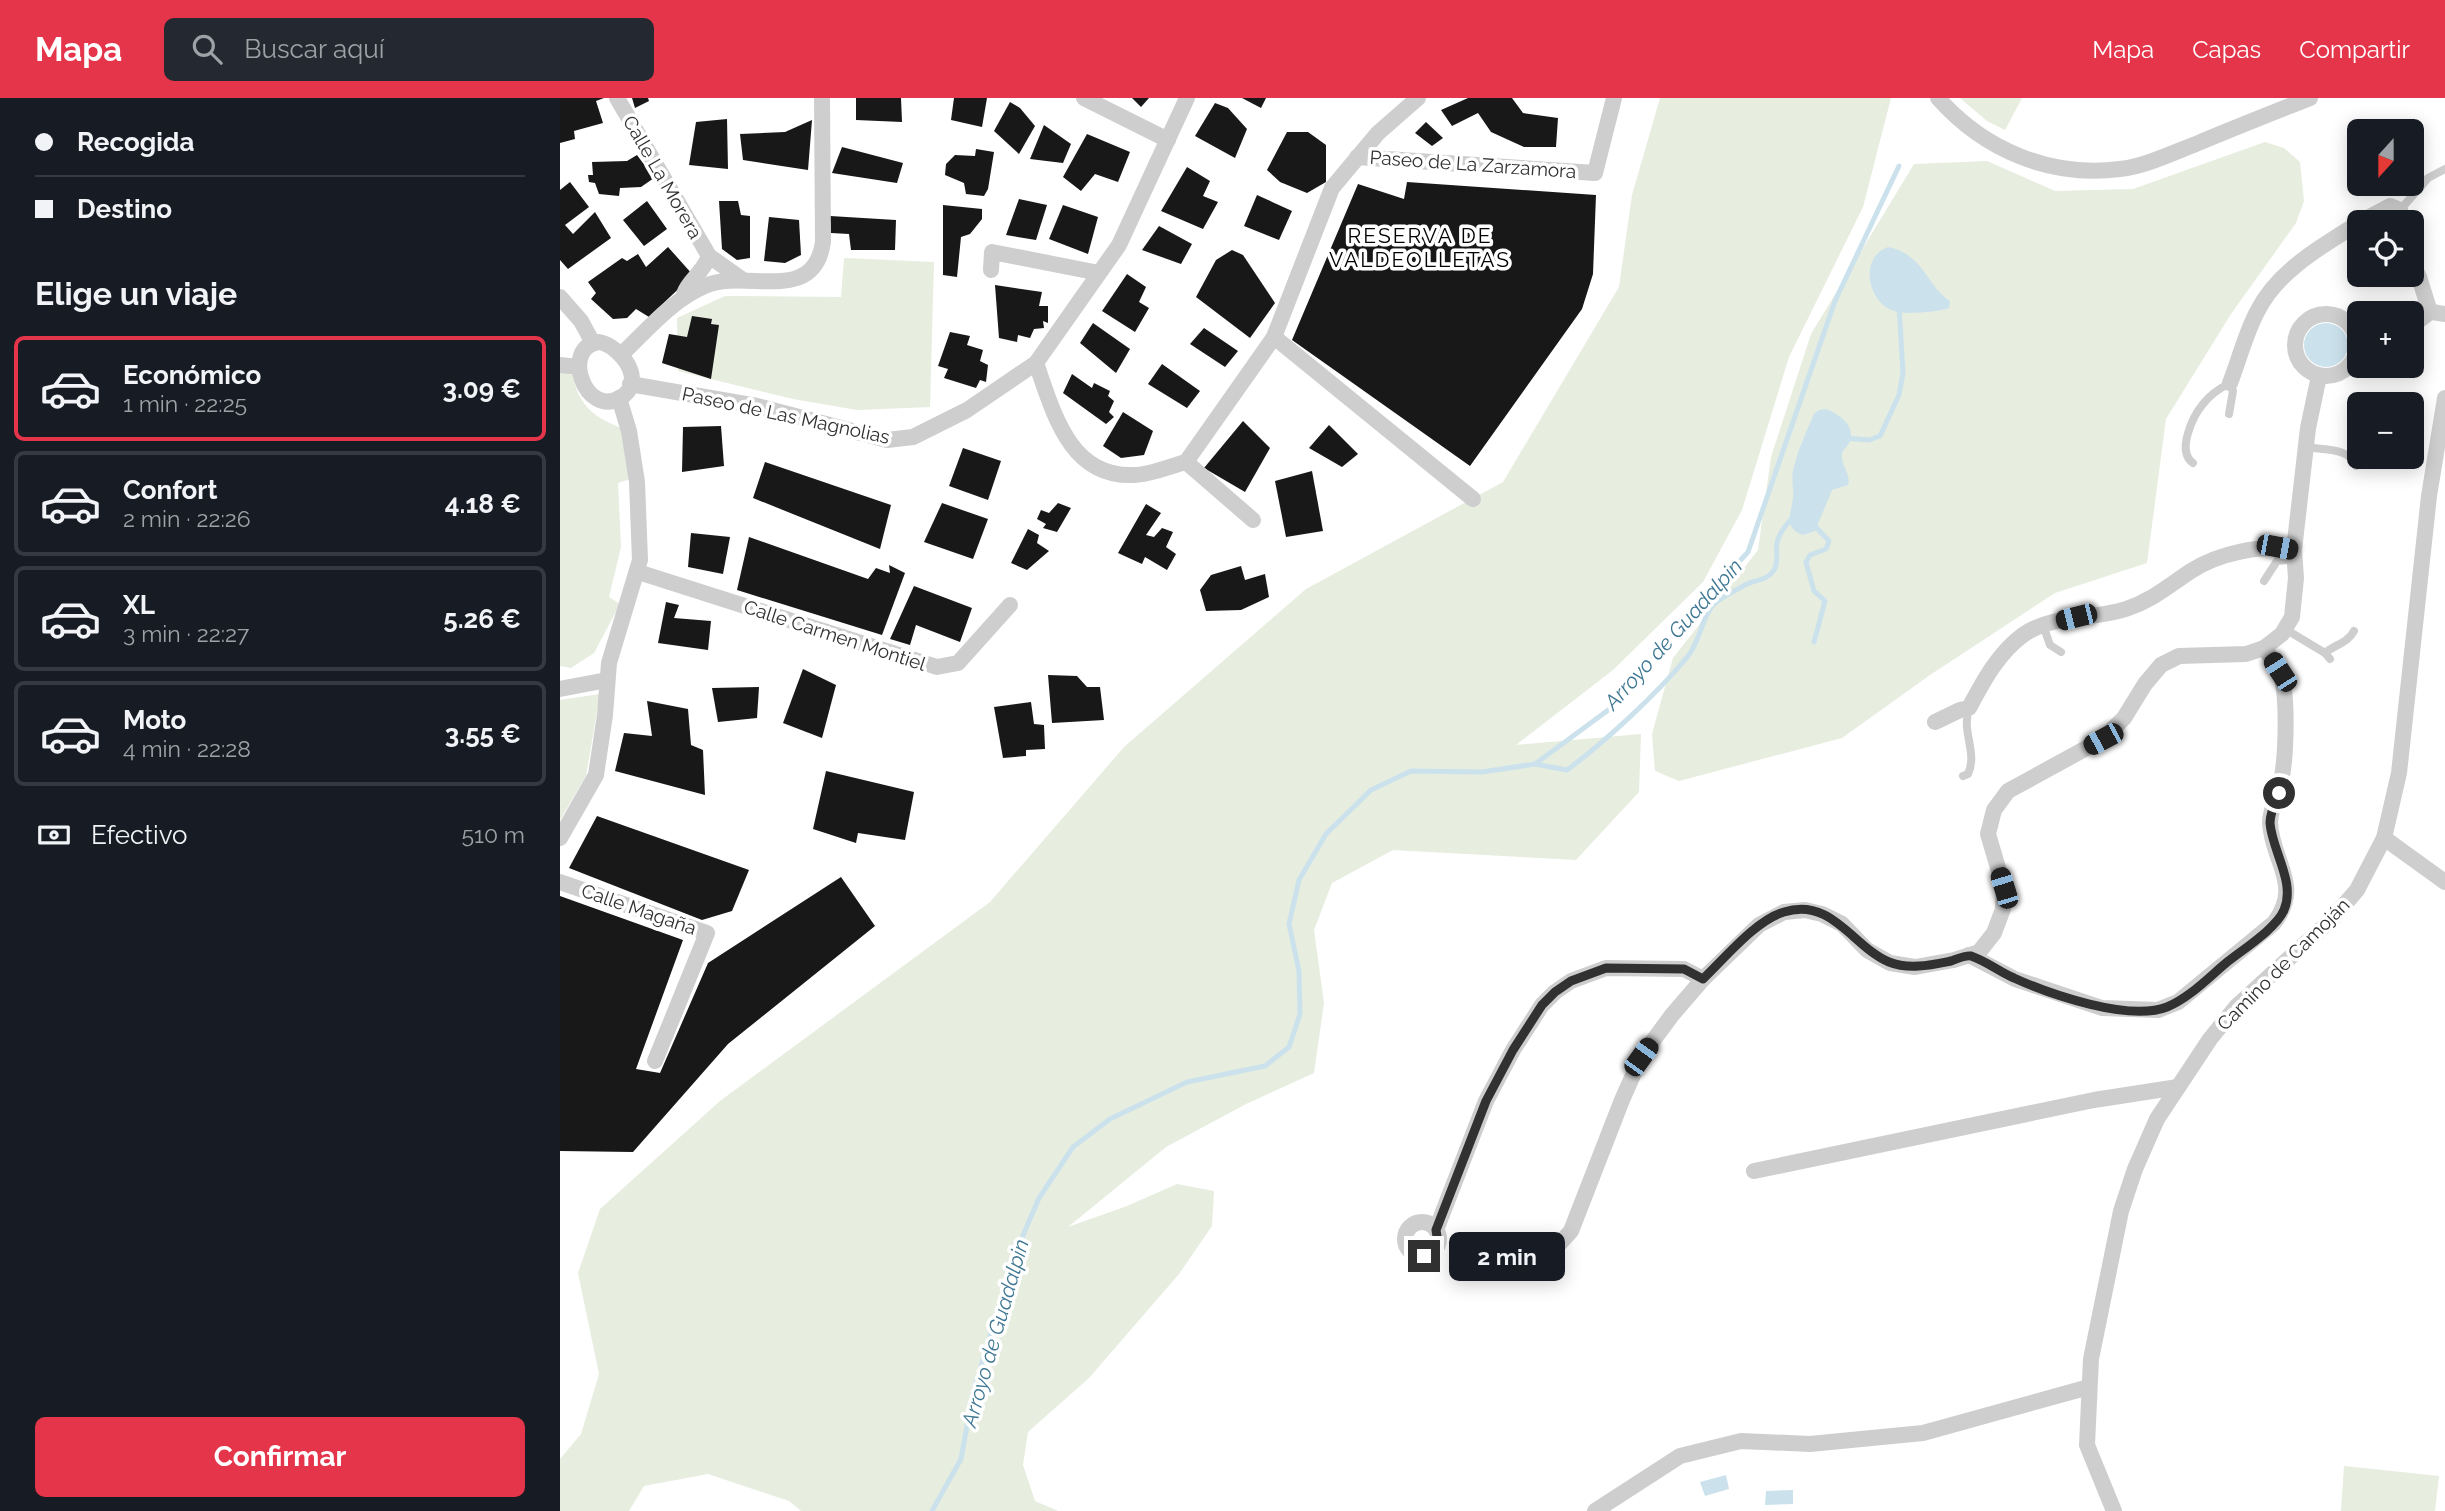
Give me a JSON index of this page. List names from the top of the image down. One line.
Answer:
{"streets":{"street":["Paseo de La Zarzamora","Calle La Morera","Paseo de Las Magnolias","Calle Carmen Montiel","Calle Magaña","Camino de Camoján"]},"crossings":[["Calle La Morera","Paseo de Las Magnolias"]],"districts":["RESERVA DE VALDEOLLETAS"],"water":["Arroyo de Guadalpin"],"north":"bottom","page":{"header":"Mapa","search":"Buscar aquí","nav":["Mapa","Capas","Compartir"],"banner":["Recogida","Destino"],"map_buttons":["+","−"],"heading":"Elige un viaje","list":[{"name":"Económico","note":"1 min · 22:25","value":"3.09 €"},{"name":"Confort","note":"2 min · 22:26","value":"4.18 €"},{"name":"XL","note":"3 min · 22:27","value":"5.26 €"},{"name":"Moto","note":"4 min · 22:28","value":"3.55 €"}],"pay":["Efectivo","510 m"],"bubble":"2 min","buttons":"Confirmar"}}
